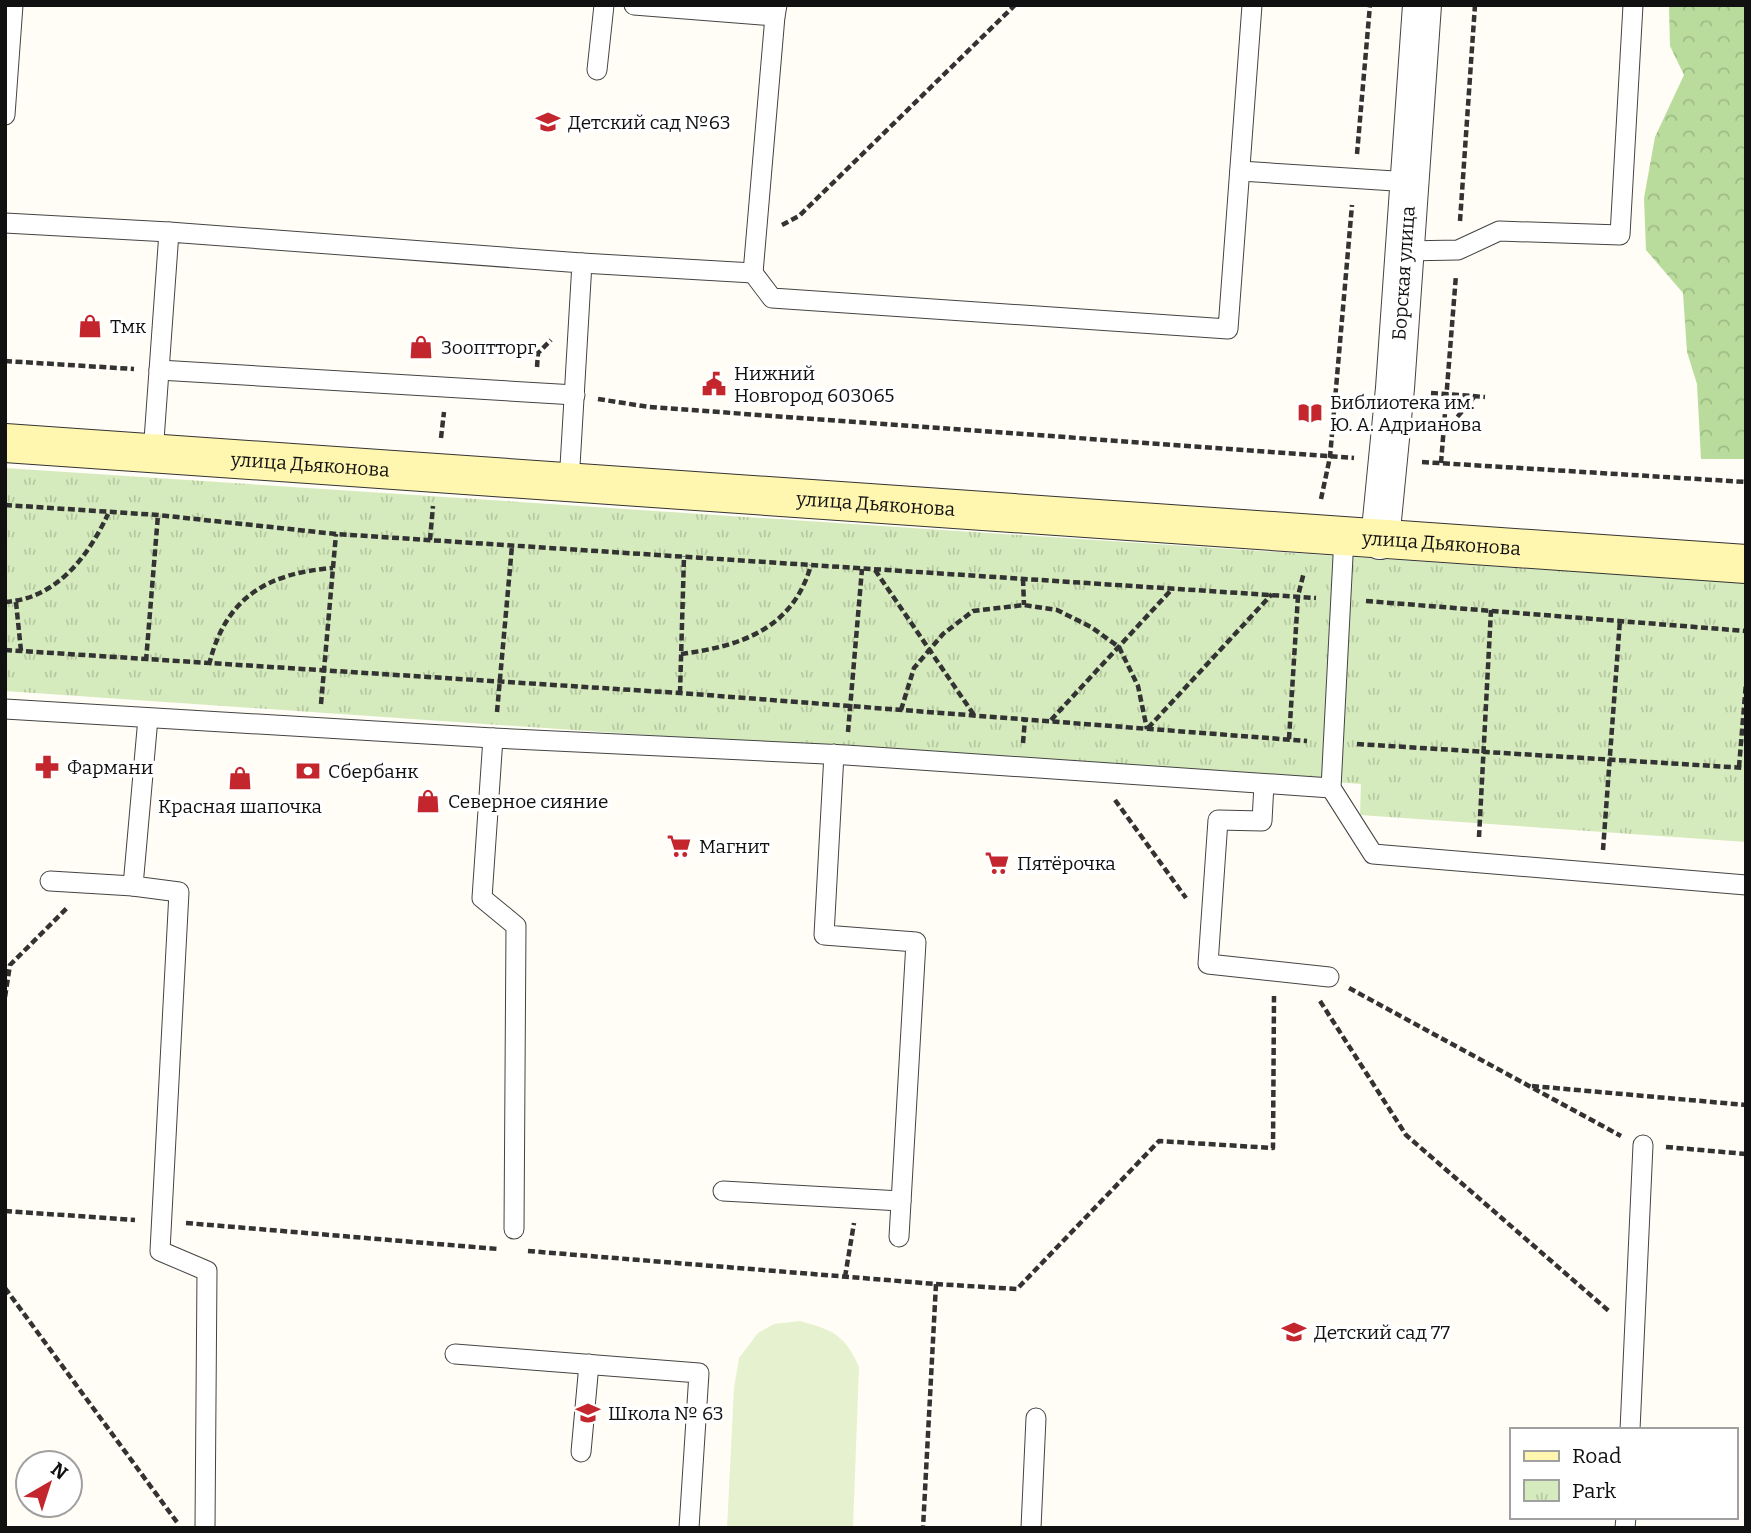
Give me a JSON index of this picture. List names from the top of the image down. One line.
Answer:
{"streets":{"main road":["улица Дьяконова"],"street":["Борская улица"]},"crossings":[["Борская улица","улица Дьяконова"]],"places":{"school or university":["Детский сад №63","Детский сад 77","Школа № 63"],"shop":["Тмк","Зооптторг","Красная шапочка","Северное сияние"],"public building":["Нижний Новгород 603065"],"library":["Библиотека им. Ю. А. Адрианова"],"pharmacy":["Фармани"],"bank":["Сбербанк"],"supermarket":["Магнит","Пятёрочка"]},"legend":["Road","Park"],"north":"top right"}
